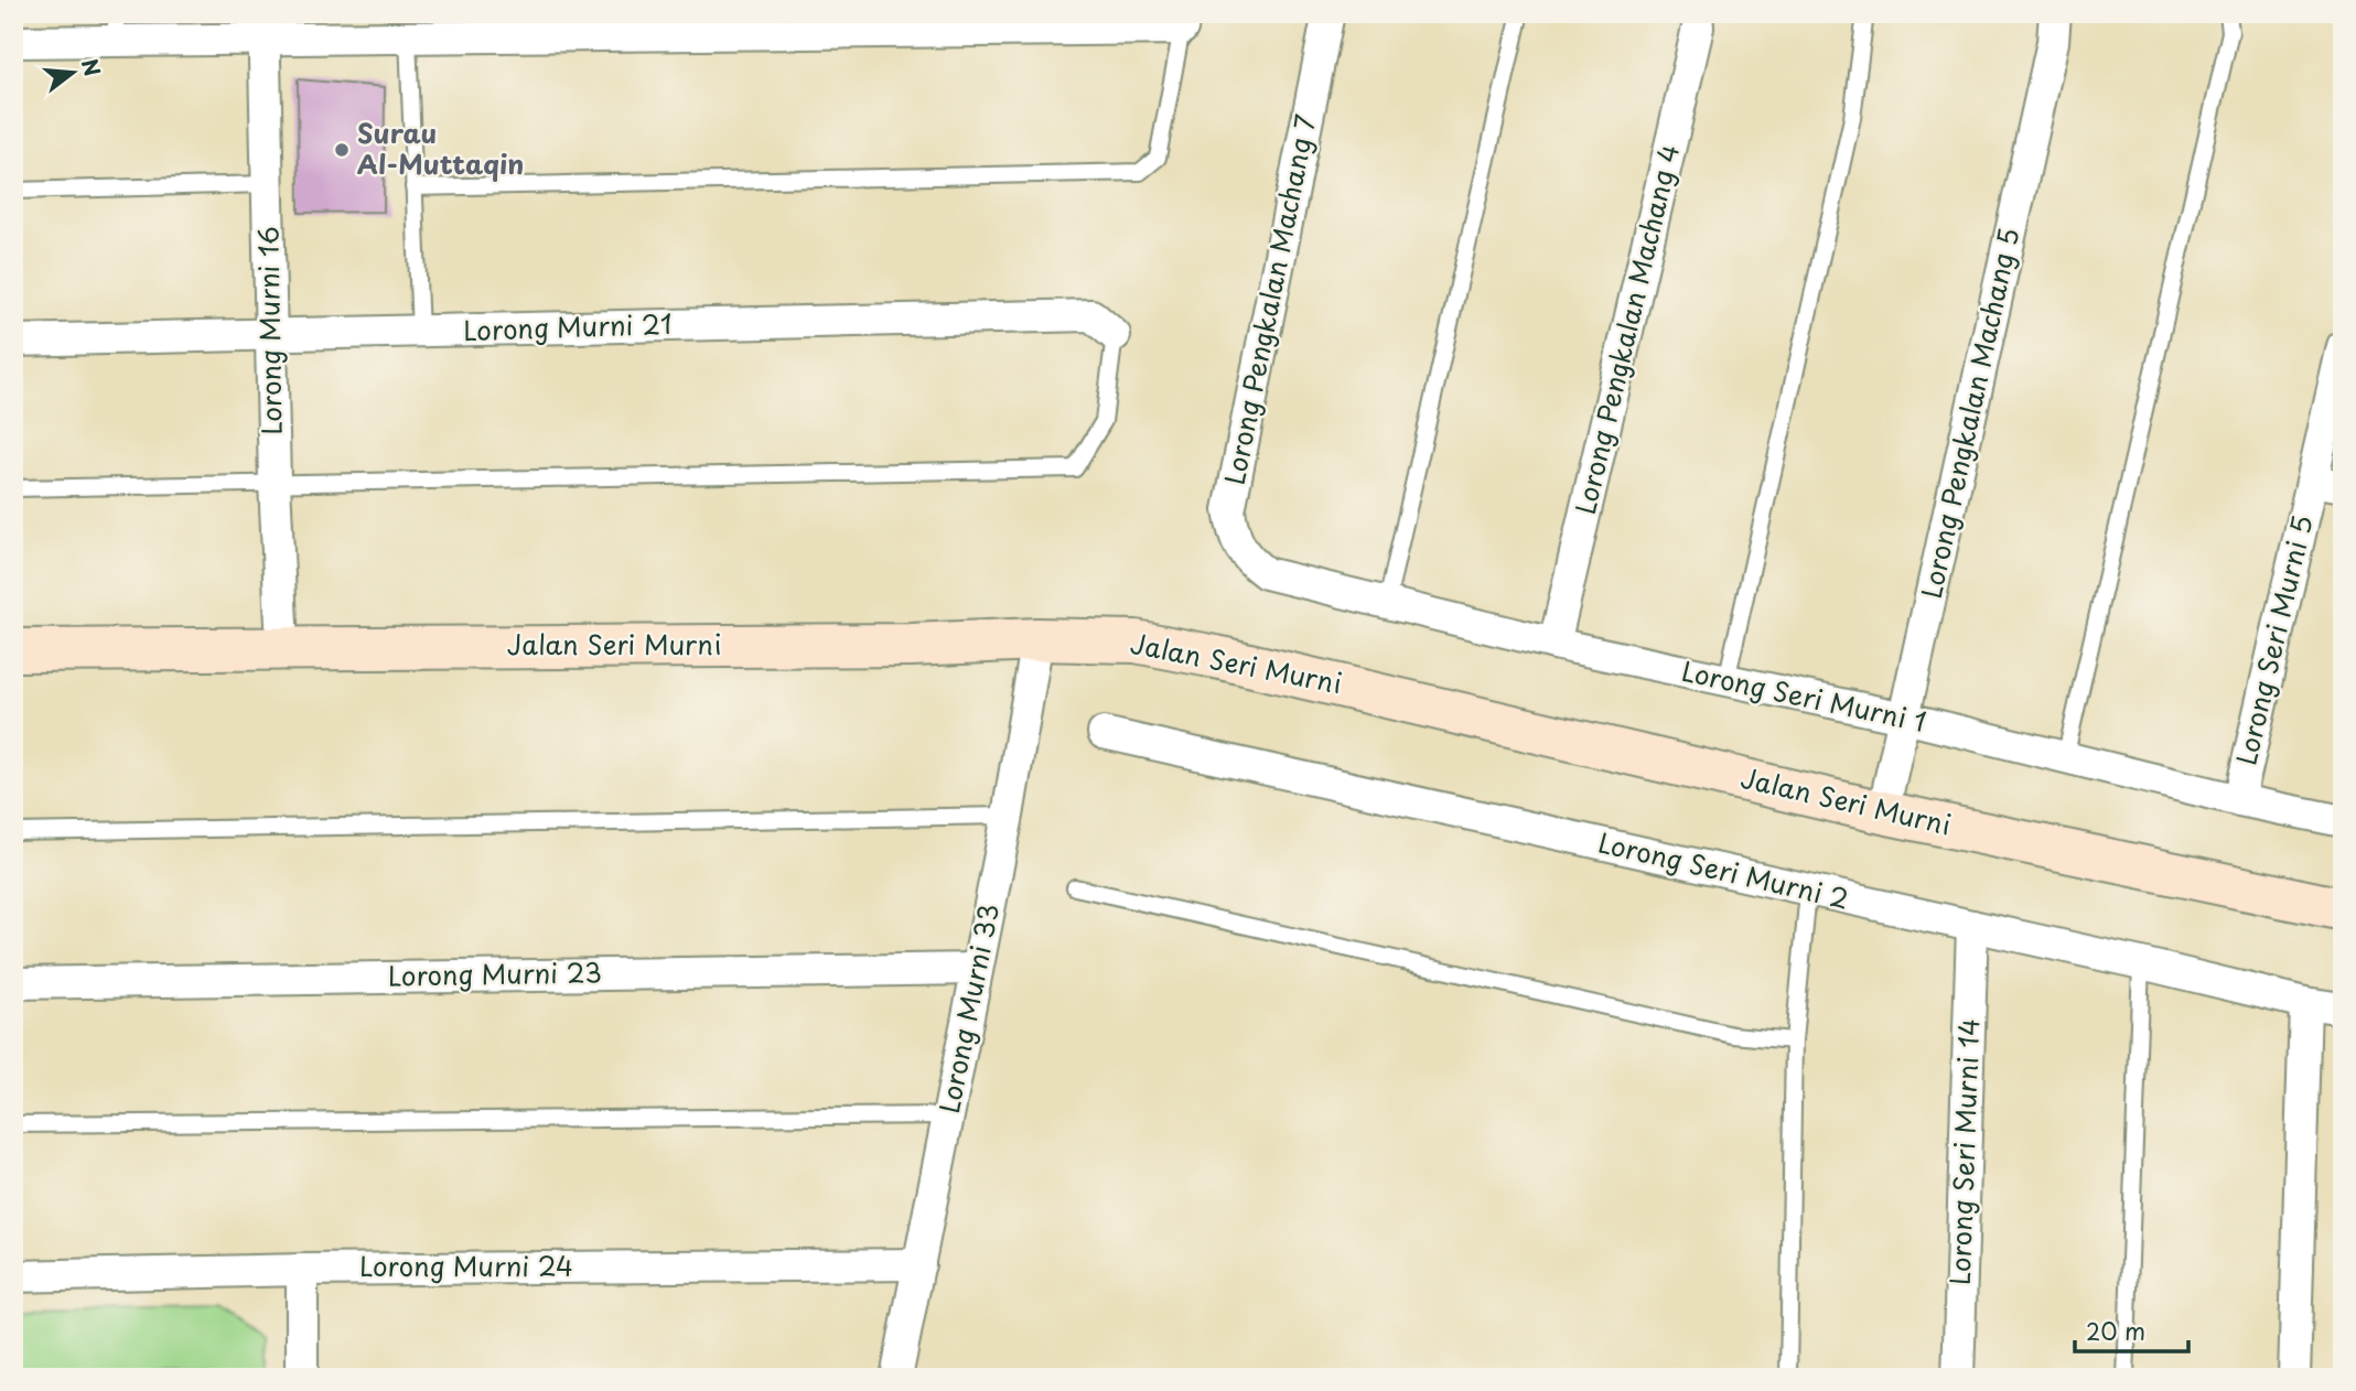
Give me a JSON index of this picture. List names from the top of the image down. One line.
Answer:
{"streets":{"street":["Lorong Pengkalan Machang 7","Lorong Murni 21","Lorong Pengkalan Machang 4","Lorong Murni 16","Lorong Pengkalan Machang 5","Lorong Seri Murni 5","Jalan Seri Murni","Lorong Seri Murni 1","Lorong Seri Murni 2","Lorong Murni 23","Lorong Murni 33","Lorong Seri Murni 14","Lorong Murni 24"]},"crossings":[["Lorong Pengkalan Machang 7","Lorong Seri Murni 1"],["Lorong Murni 21","Lorong Murni 16"],["Lorong Pengkalan Machang 4","Lorong Seri Murni 1"],["Lorong Murni 16","Jalan Seri Murni"],["Lorong Pengkalan Machang 5","Jalan Seri Murni"],["Lorong Pengkalan Machang 5","Lorong Seri Murni 1"],["Lorong Seri Murni 5","Lorong Seri Murni 1"],["Jalan Seri Murni","Lorong Murni 33"],["Lorong Seri Murni 2","Lorong Seri Murni 14"],["Lorong Murni 23","Lorong Murni 33"],["Lorong Murni 33","Lorong Murni 24"]],"places":["Surau Al-Muttaqin"],"scale_bar":"20 m","north":"right"}
